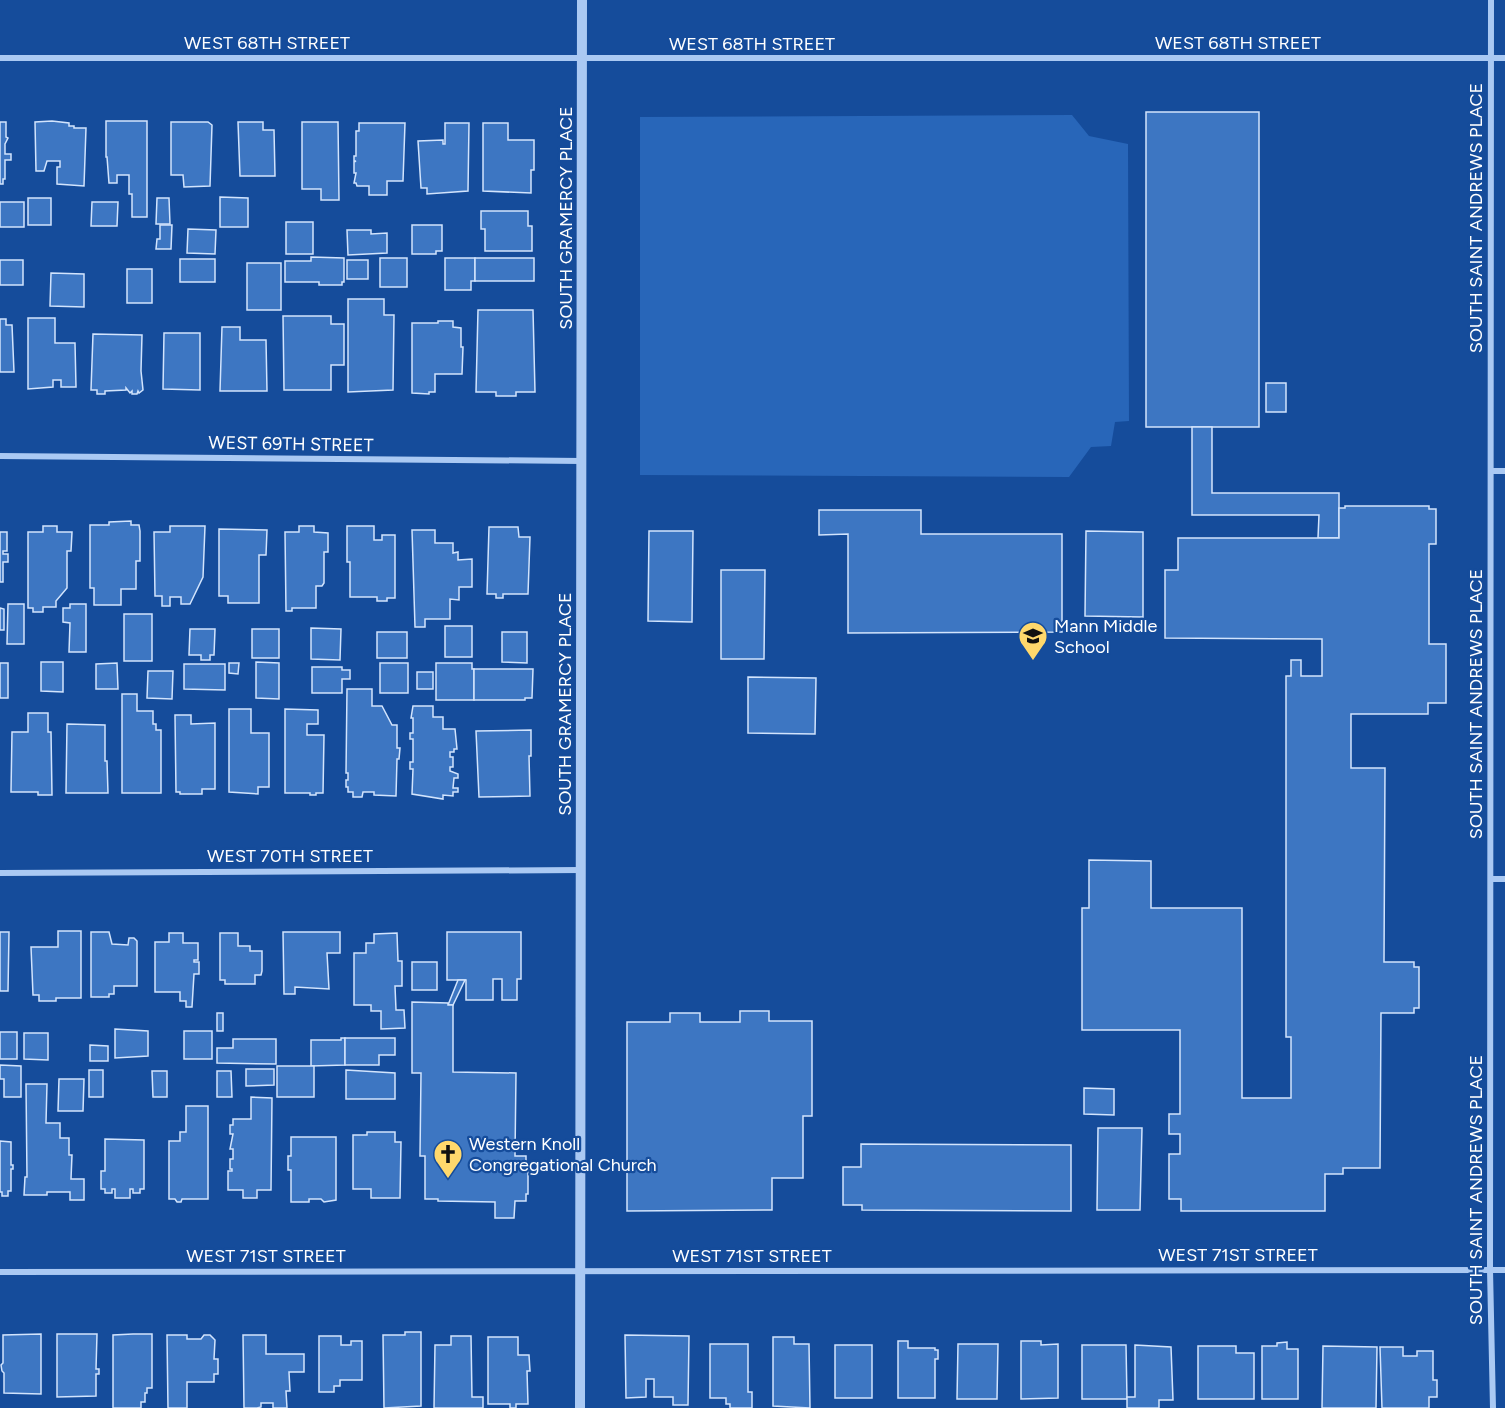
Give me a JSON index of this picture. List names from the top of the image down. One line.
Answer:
{"streets":{"street":["WEST 68TH STREET","SOUTH GRAMERCY PLACE","SOUTH SAINT ANDREWS PLACE","WEST 69TH STREET","WEST 70TH STREET","WEST 71ST STREET"]},"crossings":[["WEST 68TH STREET","SOUTH GRAMERCY PLACE"],["WEST 68TH STREET","SOUTH SAINT ANDREWS PLACE"],["SOUTH GRAMERCY PLACE","WEST 69TH STREET"],["SOUTH GRAMERCY PLACE","WEST 70TH STREET"],["SOUTH GRAMERCY PLACE","WEST 71ST STREET"],["SOUTH SAINT ANDREWS PLACE","WEST 71ST STREET"]],"places":{"school or university":["Mann Middle School"],"church":["Western Knoll Congregational Church"]}}
